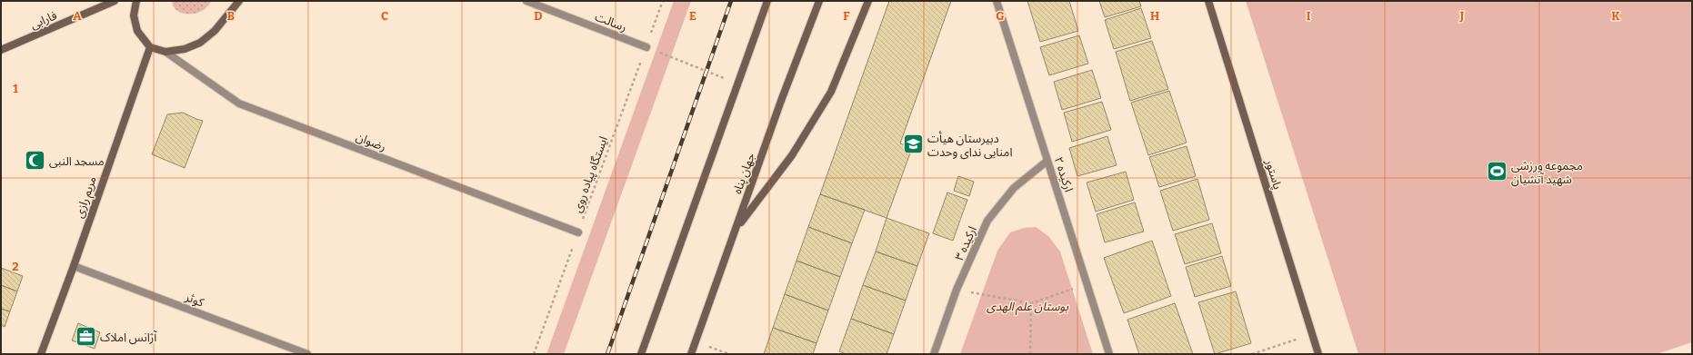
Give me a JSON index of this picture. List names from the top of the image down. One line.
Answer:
{"streets":{"street":["فارابی","رسالت","رضوان","جهان پناه","ارکیده ۲","پاستور","مریم رازی","ارکیده ۳","کوثر"],"path":["ایستگاه پیاده روی"]},"crossings":[["رسالت","ایستگاه پیاده روی"],["رضوان","ایستگاه پیاده روی"],["ارکیده ۲","ارکیده ۳"],["مریم رازی","کوثر"]],"parks":["بوستان علم الهدی"],"places":{"school or university":["دبیرستان هیأت امنایی ندای وحدت"],"mosque":["مسجد النبی"],"sports":["مجموعه ورزشی شهید آتشیان"],"office":["آژانس املاک"]},"grid":{"columns":["A","B","C","D","E","F","G","H","I","J","K"],"rows":["1","2"]}}
